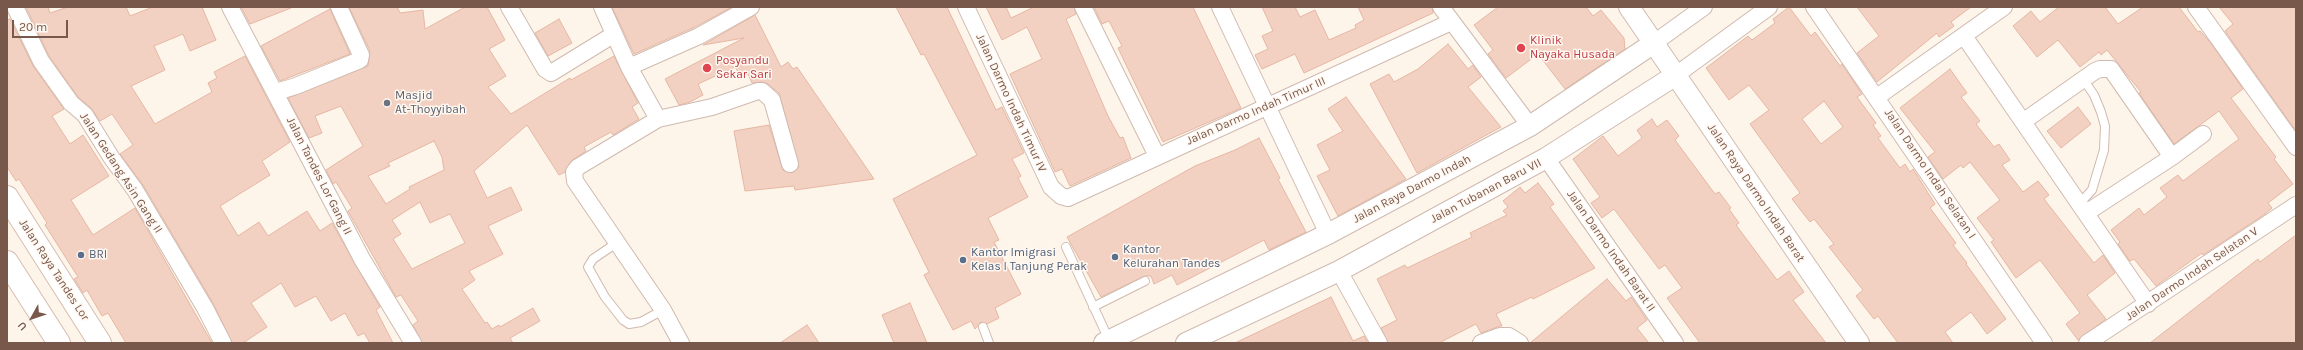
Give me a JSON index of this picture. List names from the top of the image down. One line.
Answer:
{"streets":{"main road":["Jalan Raya Tandes Lor"],"street":["Jalan Darmo Indah Timur IV","Jalan Darmo Indah Timur III","Jalan Gedang Asin Gang II","Jalan Darmo Indah Selatan I","Jalan Tandes Lor Gang II","Jalan Raya Darmo Indah","Jalan Tubanan Baru VII","Jalan Raya Darmo Indah Barat","Jalan Darmo Indah Barat II","Jalan Darmo Indah Selatan V"]},"crossings":[["Jalan Darmo Indah Timur IV","Jalan Darmo Indah Timur III"],["Jalan Raya Darmo Indah","Jalan Raya Darmo Indah Barat"],["Jalan Tubanan Baru VII","Jalan Raya Darmo Indah Barat"],["Jalan Tubanan Baru VII","Jalan Darmo Indah Barat II"]],"places":["Klinik Nayaka Husada","Posyandu Sekar Sari","Masjid At-Thoyyibah","BRI","Kantor Kelurahan Tandes","Kantor Imigrasi Kelas I Tanjung Perak"],"scale_bar":"20 m","north":"bottom left"}
